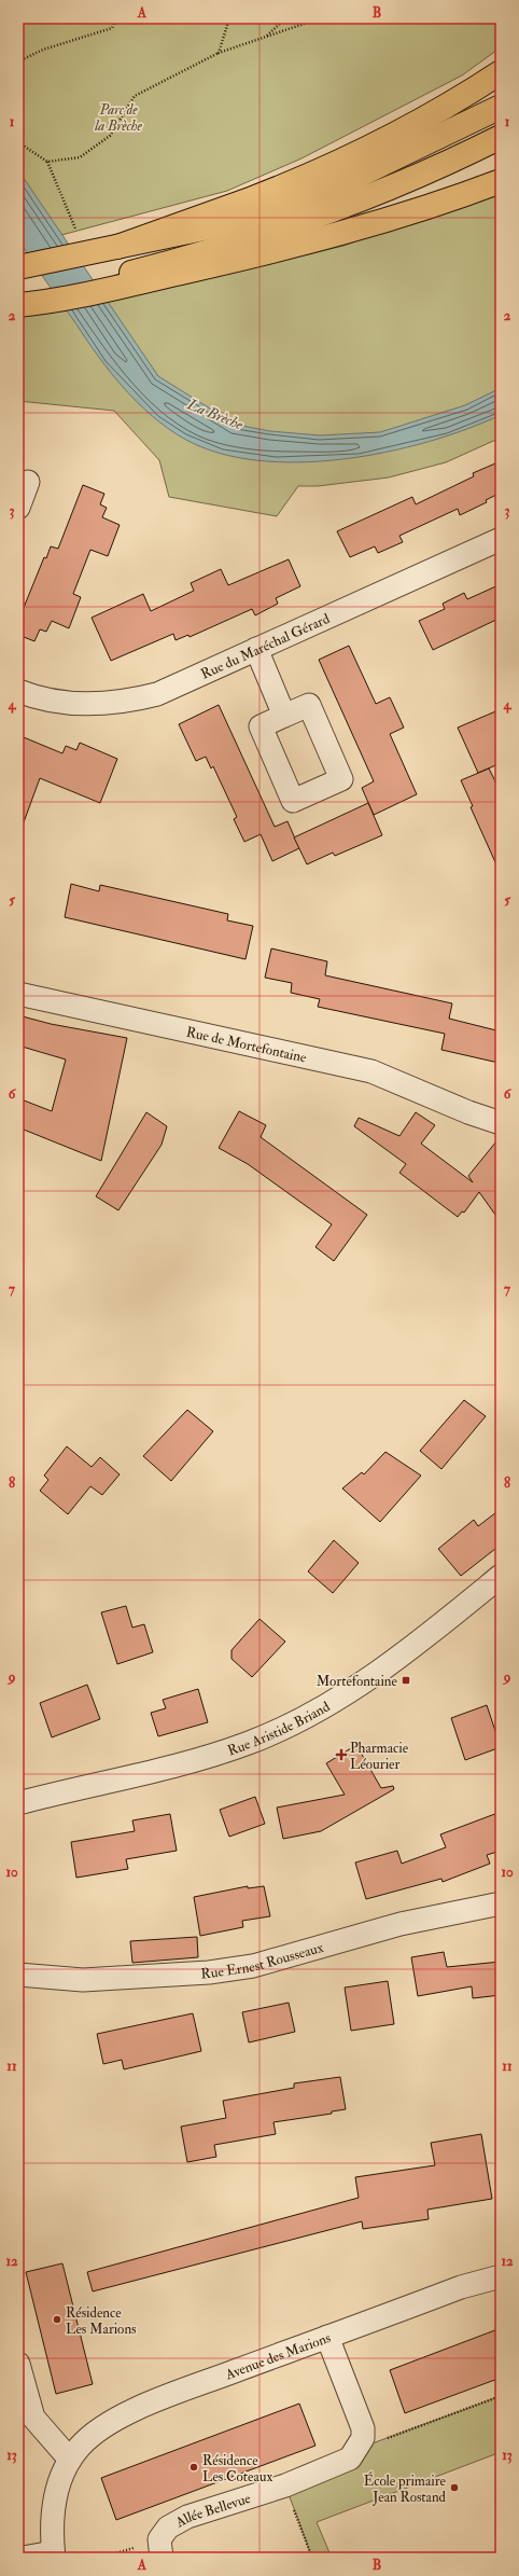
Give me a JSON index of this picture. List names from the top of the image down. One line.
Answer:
{"streets":{"street":["Rue du Maréchal Gérard","Rue de Mortefontaine","Rue Aristide Briand","Rue Ernest Rousseaux","Avenue des Marions","Allée Bellevue"]},"water":["La Brèche"],"parks":["Parc de la Brèche"],"places":{"transit":["Mortefontaine"],"health":["Pharmacie Léourier"],"other":["Résidence Les Marions","Résidence Les Coteaux","École primaire Jean Rostand"]},"grid":{"columns":["A","B"],"rows":["1","2","3","4","5","6","7","8","9","10","11","12","13"]}}
